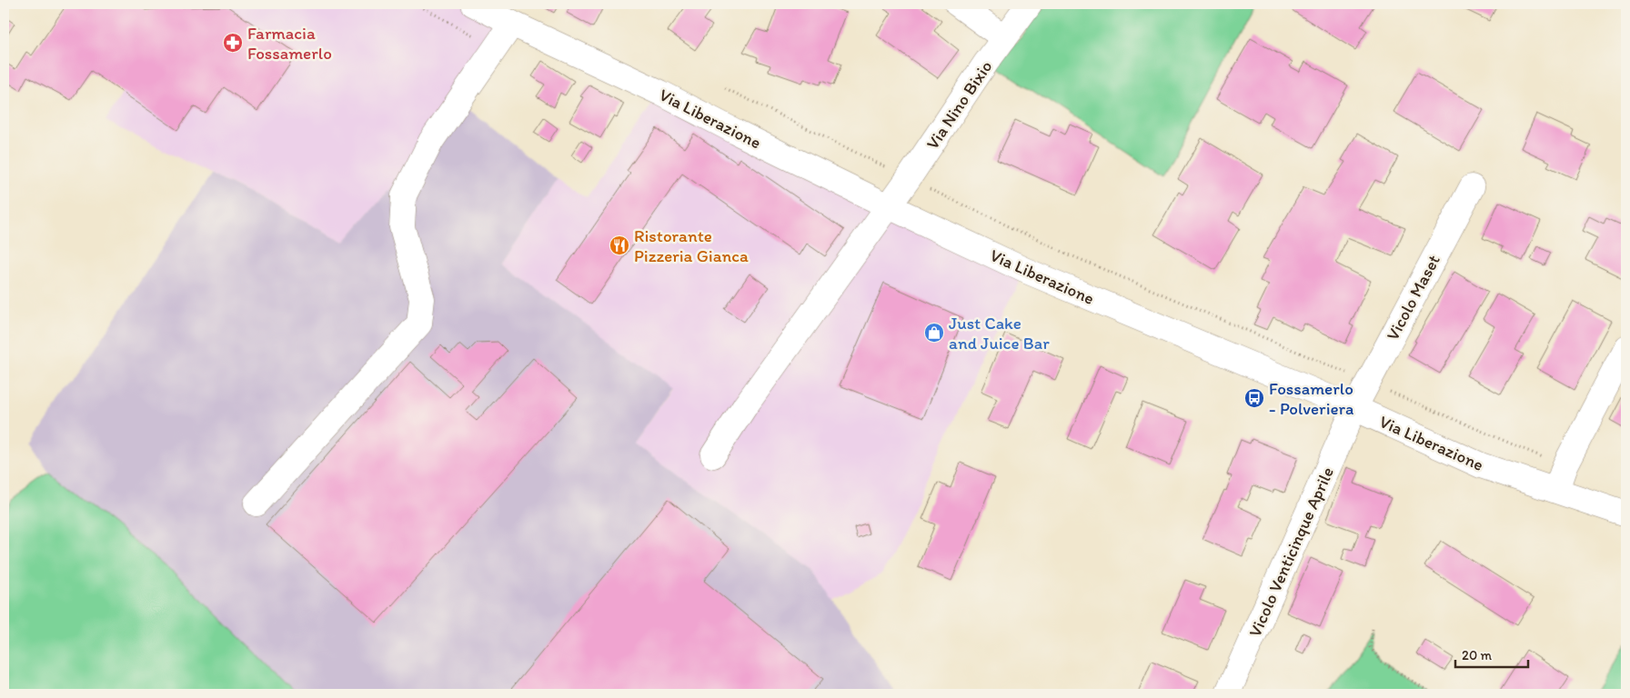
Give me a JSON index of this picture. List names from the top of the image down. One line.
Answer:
{"streets":{"main road":["Via Nino Bixio","Via Liberazione","Vicolo Maset","Vicolo Venticinque Aprile"]},"crossings":[["Via Nino Bixio","Via Liberazione"],["Via Liberazione","Vicolo Maset"],["Via Liberazione","Vicolo Venticinque Aprile"],["Vicolo Maset","Vicolo Venticinque Aprile"]],"places":{"pharmacy":["Farmacia Fossamerlo"],"restaurant":["Ristorante Pizzeria Gianca"],"shop":["Just Cake and Juice Bar"],"bus stop":["Fossamerlo - Polveriera"]},"scale_bar":"20 m"}
